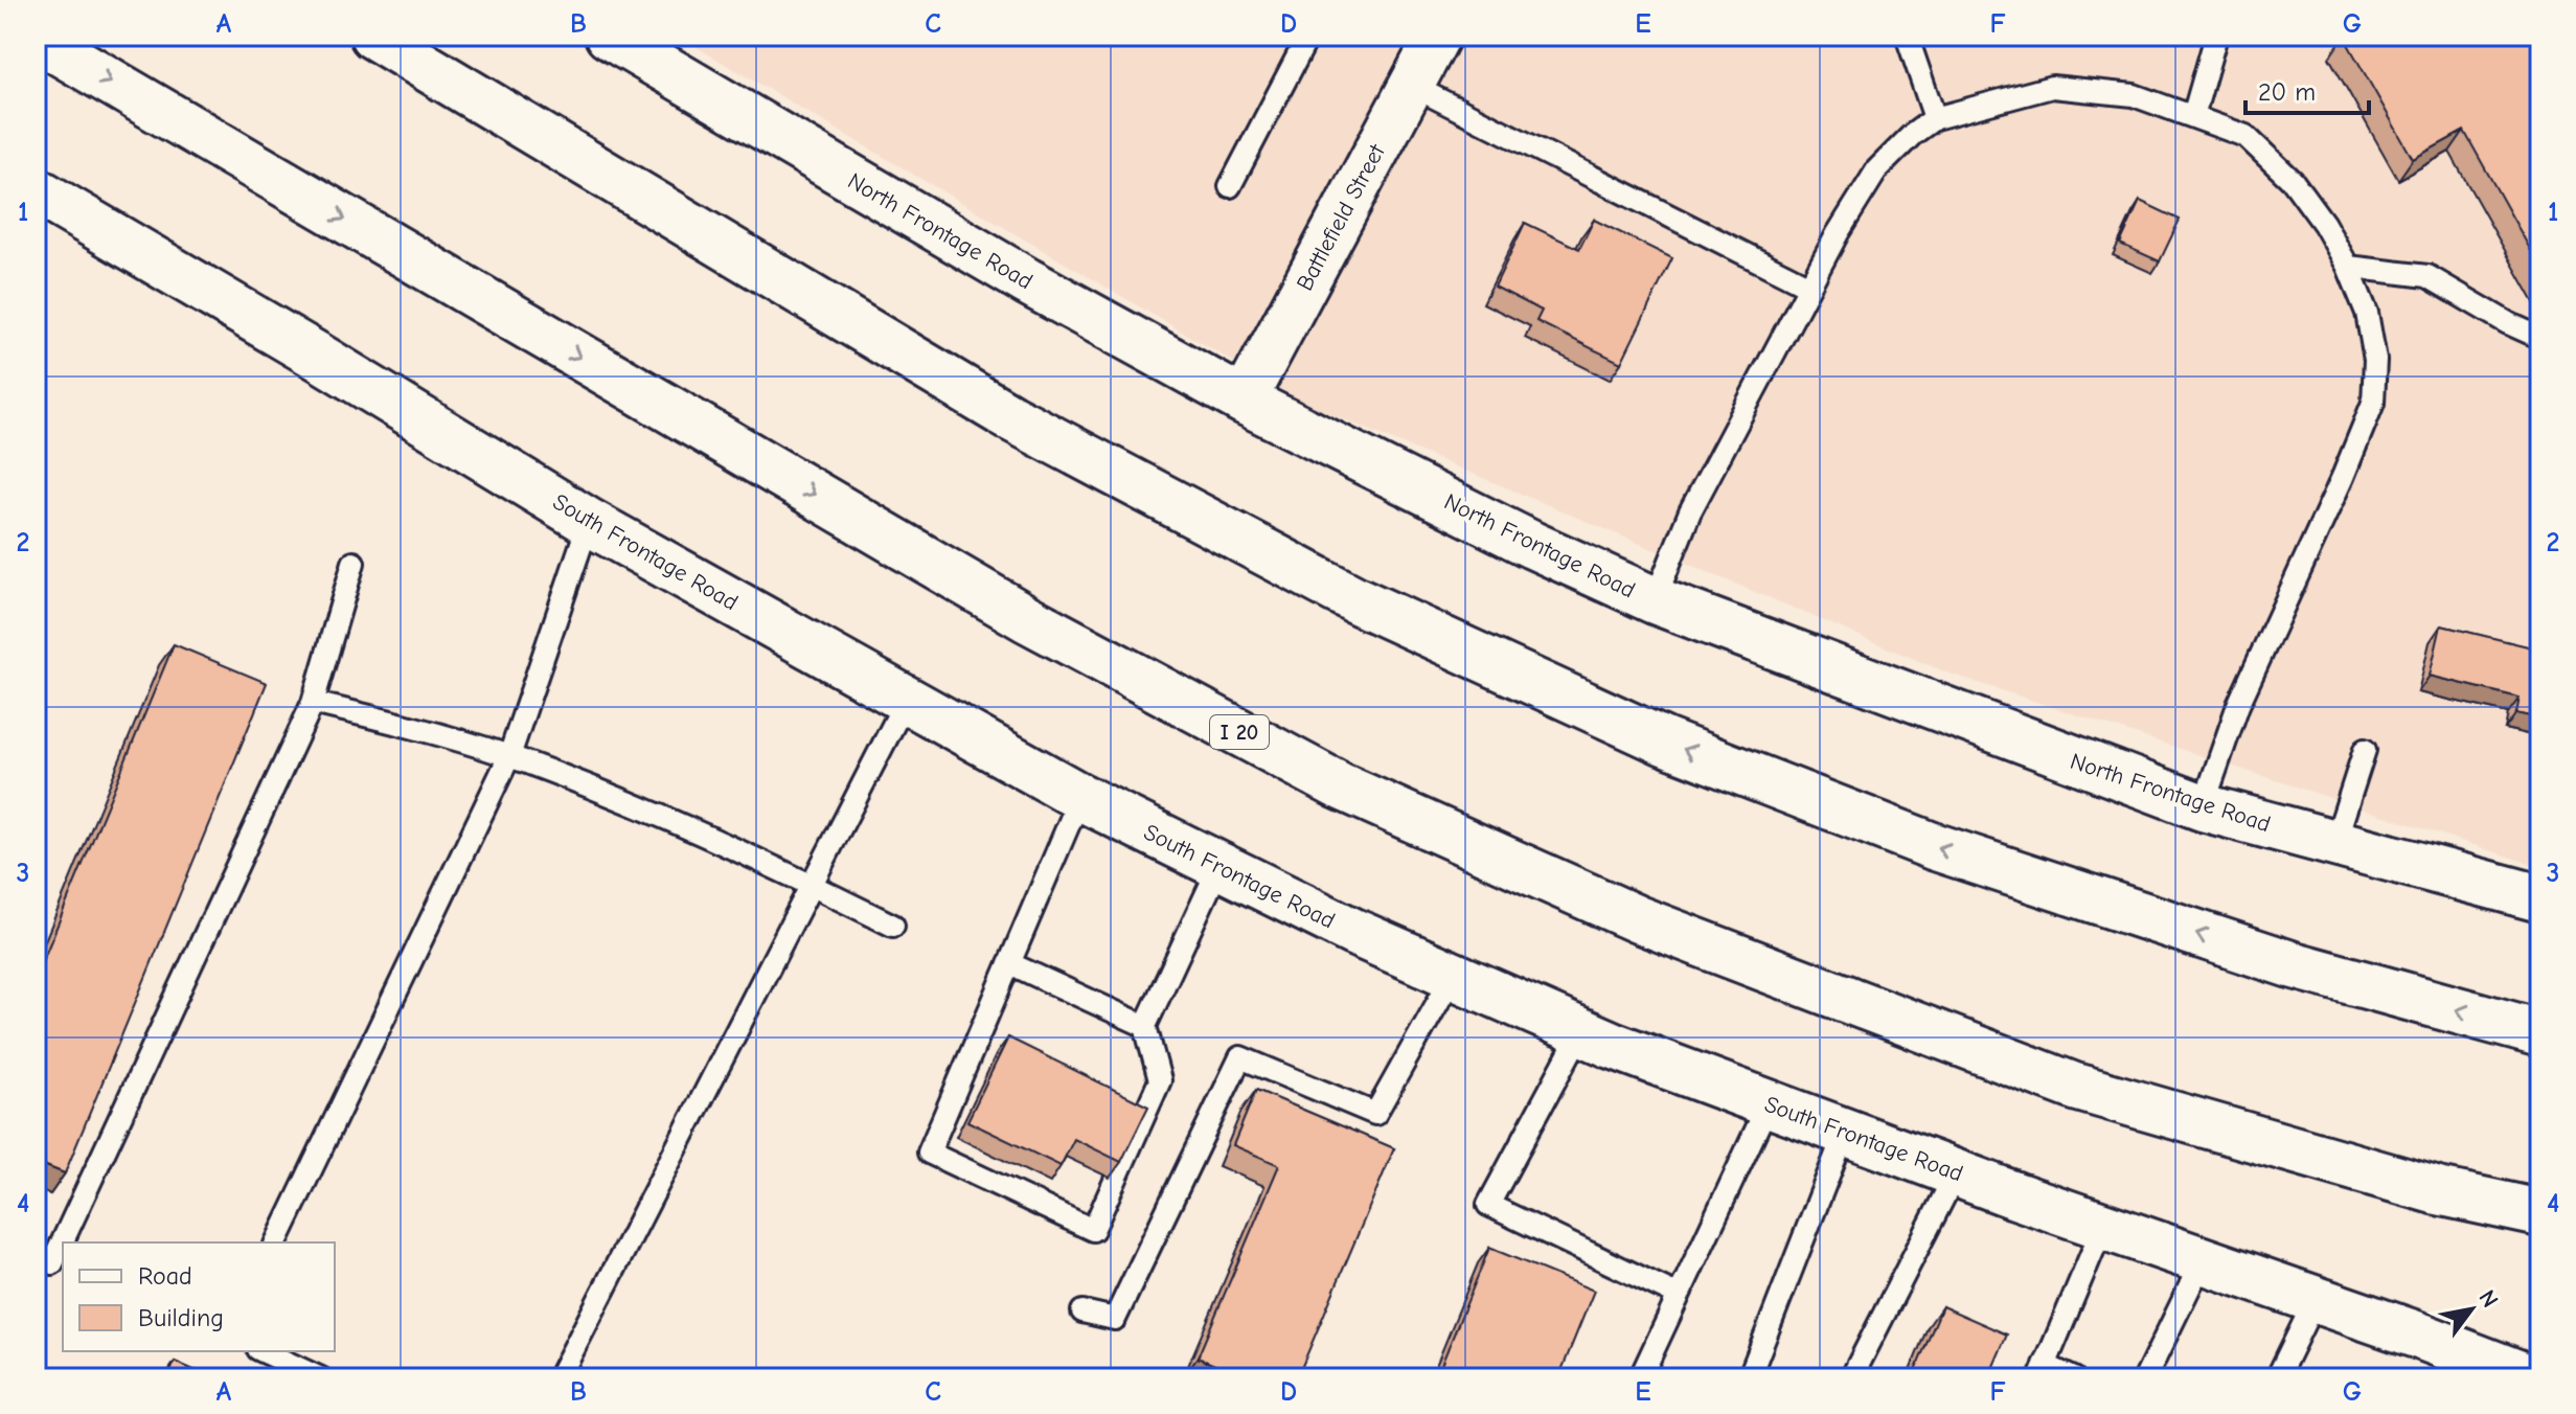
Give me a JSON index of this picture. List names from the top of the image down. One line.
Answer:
{"streets":{"main road":["North Frontage Road","South Frontage Road","I 20"],"street":["Battlefield Street"]},"crossings":[["Battlefield Street","North Frontage Road"]],"legend":["Road","Building"],"scale_bar":"20 m","north":"top right","grid":{"columns":["A","B","C","D","E","F","G"],"rows":["1","2","3","4"]}}
